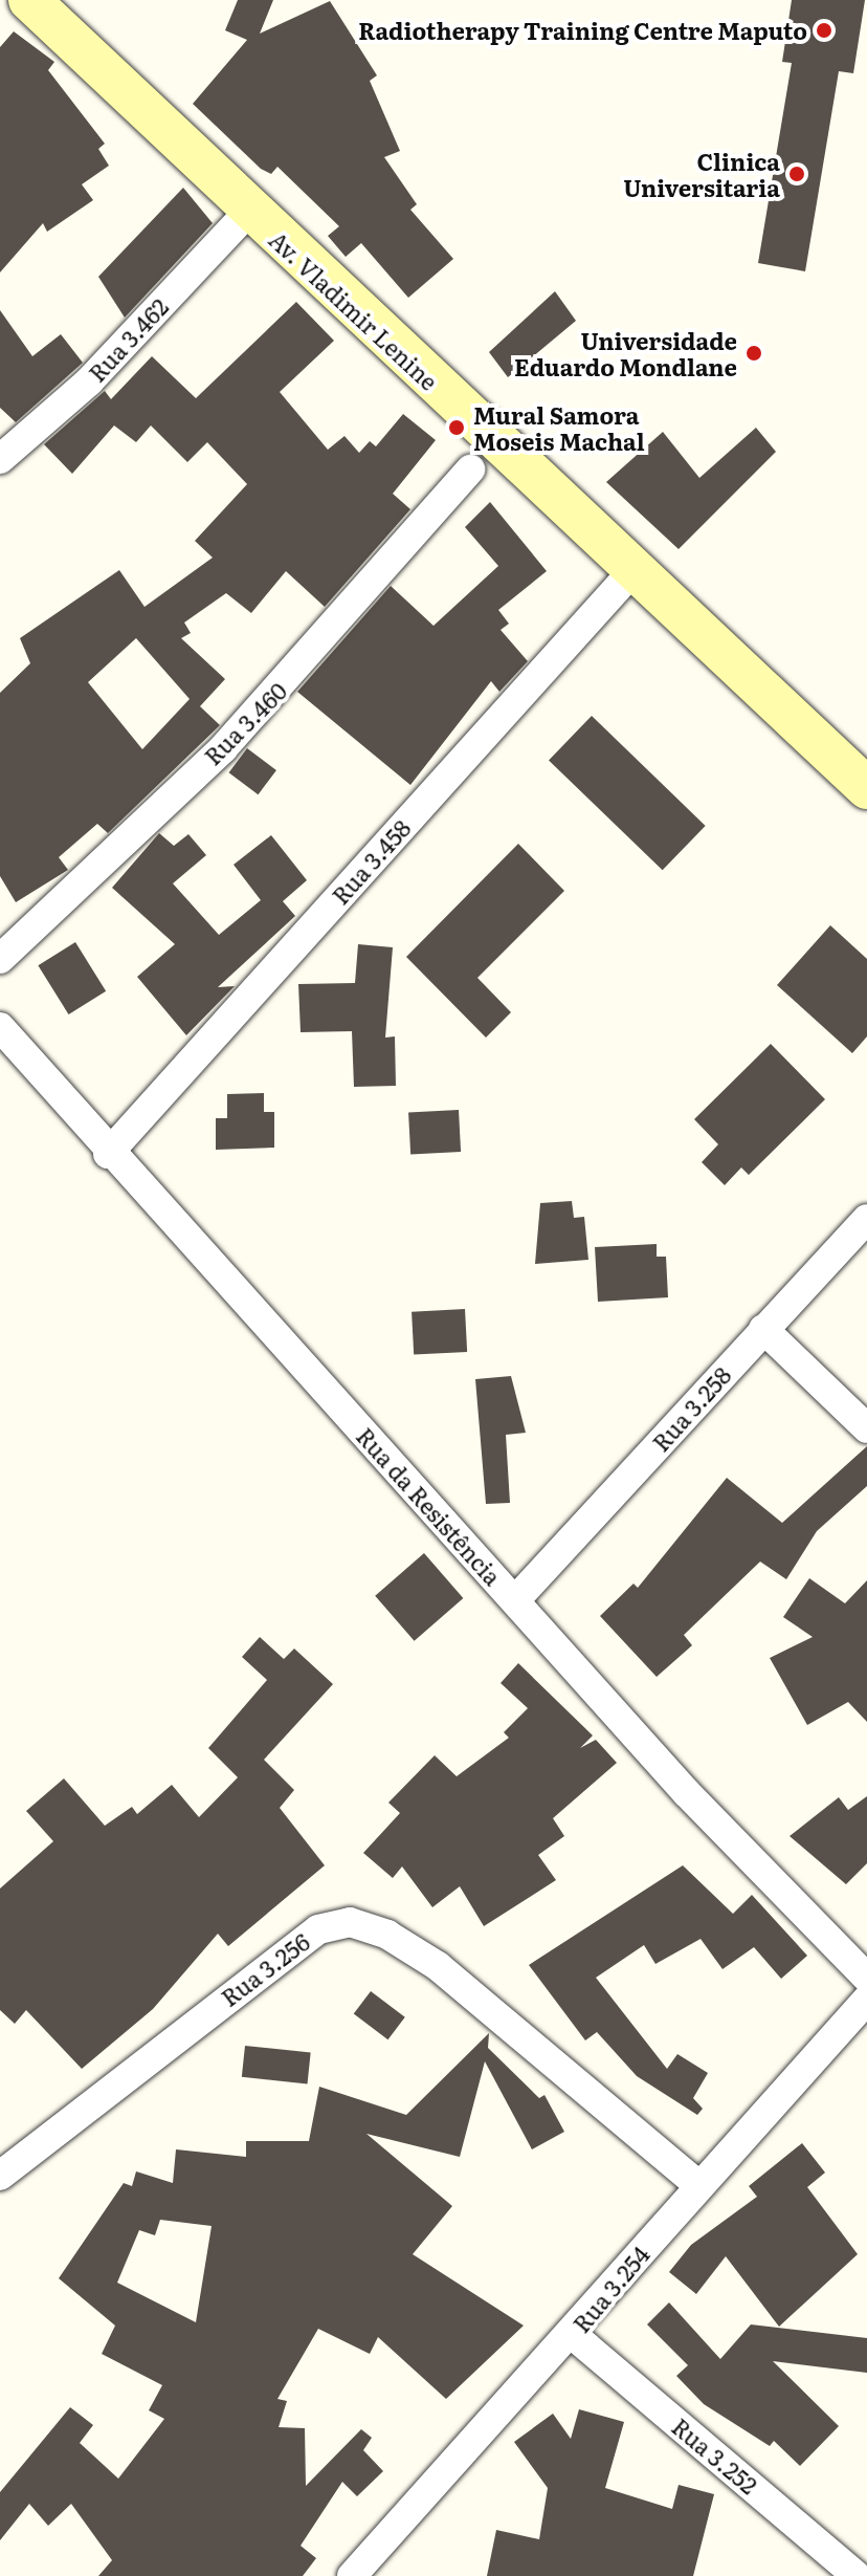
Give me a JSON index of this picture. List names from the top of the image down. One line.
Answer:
{"streets":{"main road":["Av. Vladimir Lenine"],"street":["Rua 3.462","Rua 3.460","Rua 3.458","Rua 3.258","Rua da Resistência","Rua 3.256","Rua 3.254","Rua 3.252"]},"crossings":[["Av. Vladimir Lenine","Rua 3.462"],["Av. Vladimir Lenine","Rua 3.458"],["Rua 3.458","Rua da Resistência"],["Rua 3.258","Rua da Resistência"],["Rua 3.256","Rua 3.254"],["Rua 3.254","Rua 3.252"]],"places":["Radiotherapy Training Centre Maputo","Clinica Universitaria","Universidade Eduardo Mondlane","Mural Samora Moseis Machal"]}
